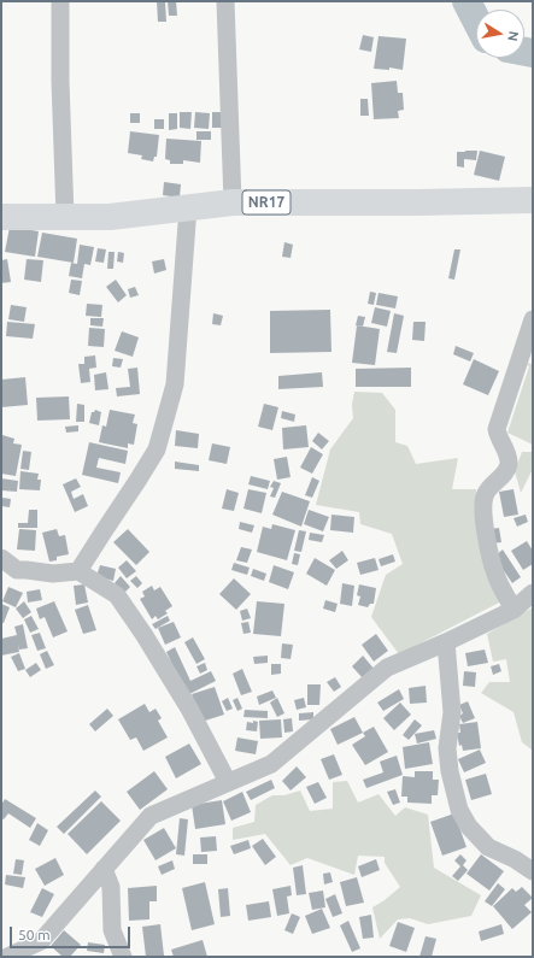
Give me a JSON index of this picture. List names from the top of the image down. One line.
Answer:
{"streets":{"main road":["NR17"]},"scale_bar":"50 m","north":"right"}
